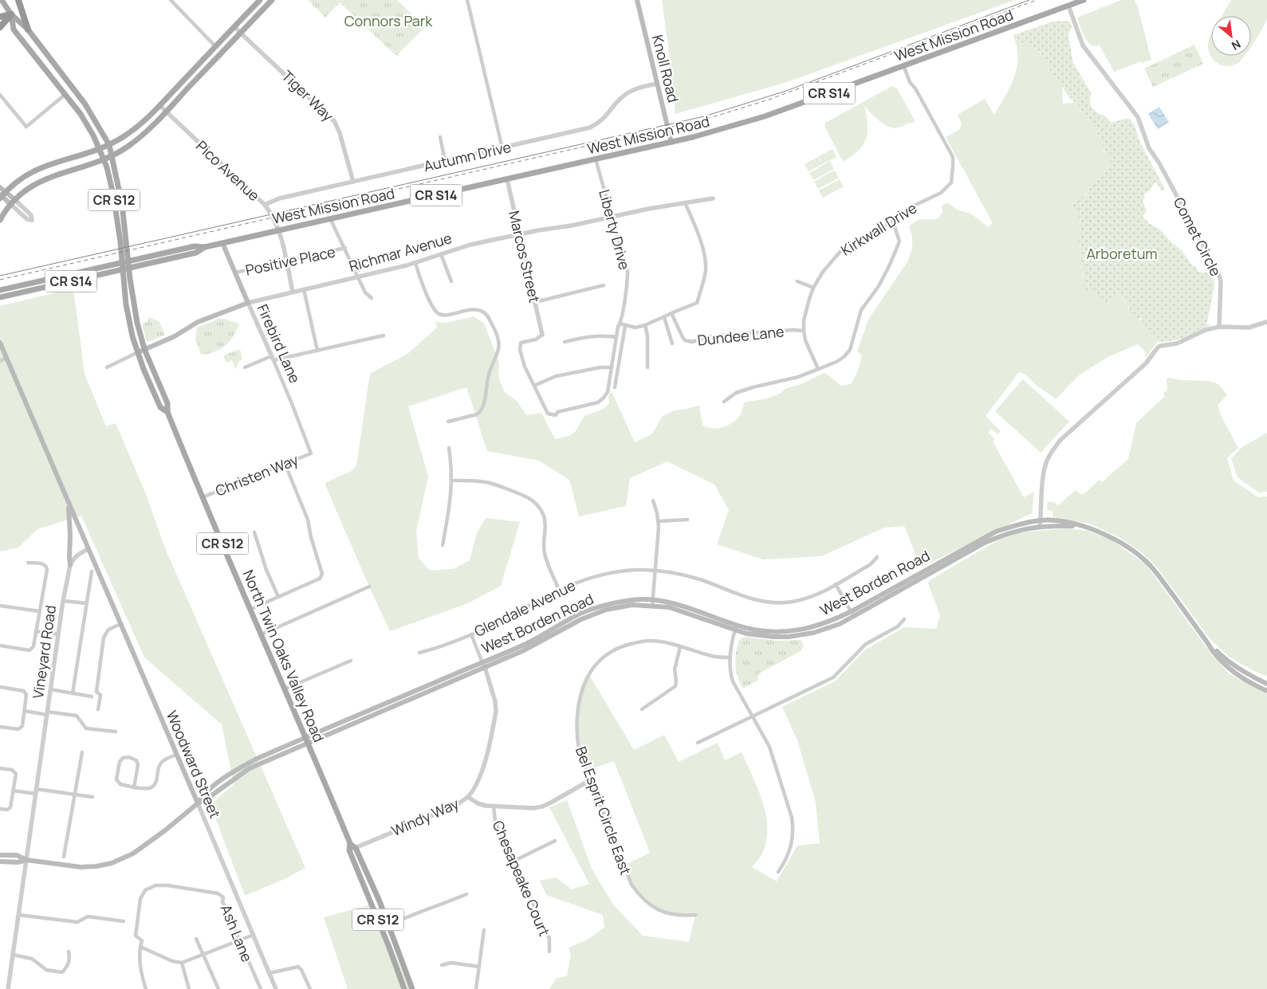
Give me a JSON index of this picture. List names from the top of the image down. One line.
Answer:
{"streets":{"main road":["West Mission Road","Knoll Road","CR S14","CR S12","Richmar Avenue","Firebird Lane","West Borden Road","North Twin Oaks Valley Road","Woodward Street"],"street":["Tiger Way","Autumn Drive","Pico Avenue","Kirkwall Drive","Liberty Drive","Comet Circle","Marcos Street","Positive Place","Dundee Lane","Christen Way","Glendale Avenue","Vineyard Road","Bel Esprit Circle East","Windy Way","Chesapeake Court","Ash Lane"]},"crossings":[["West Mission Road","Knoll Road"],["West Mission Road","Pico Avenue"],["West Mission Road","Kirkwall Drive"],["West Mission Road","Liberty Drive"],["West Mission Road","Comet Circle"],["West Mission Road","Marcos Street"],["West Mission Road","Firebird Lane"],["Knoll Road","Autumn Drive"],["Tiger Way","Autumn Drive"],["Autumn Drive","Pico Avenue"],["Pico Avenue","Richmar Avenue"],["Pico Avenue","Positive Place"],["Kirkwall Drive","Dundee Lane"],["Liberty Drive","Richmar Avenue"],["Richmar Avenue","Marcos Street"],["Richmar Avenue","Firebird Lane"],["Richmar Avenue","North Twin Oaks Valley Road"],["Positive Place","Firebird Lane"],["Firebird Lane","Christen Way"],["Christen Way","North Twin Oaks Valley Road"],["West Borden Road","Vineyard Road"],["West Borden Road","North Twin Oaks Valley Road"],["West Borden Road","Woodward Street"],["North Twin Oaks Valley Road","Windy Way"],["Bel Esprit Circle East","Windy Way"],["Windy Way","Chesapeake Court"]],"parks":["Connors Park","Arboretum"],"north":"bottom right"}
